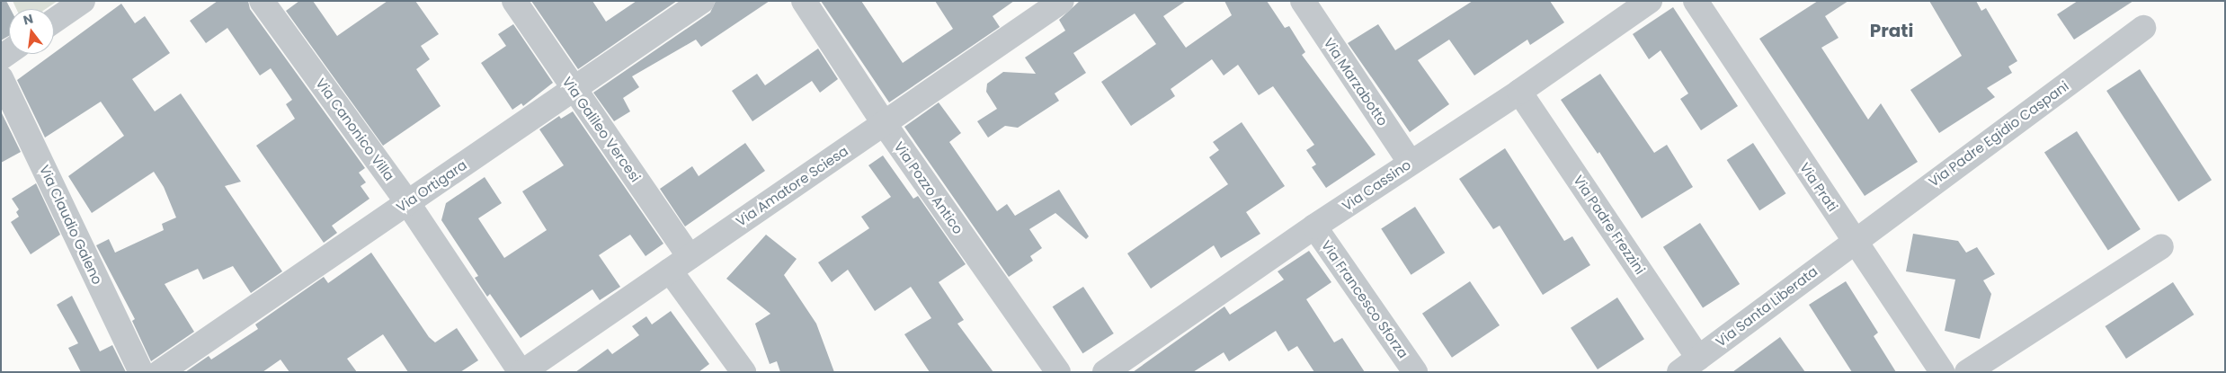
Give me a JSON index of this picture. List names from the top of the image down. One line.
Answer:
{"streets":{"street":["Via Marzabotto","Via Canonico Villa","Via Galileo Vercesi","Via Padre Egidio Caspani","Via Cassino","Via Ortigara","Via Amatore Sciesa","Via Prati","Via Pozzo Antico","Via Claudio Galeno","Via Padre Frezzini","Via Francesco Sforza","Via Santa Liberata"]},"crossings":[["Via Marzabotto","Via Cassino"],["Via Canonico Villa","Via Ortigara"],["Via Canonico Villa","Via Amatore Sciesa"],["Via Galileo Vercesi","Via Ortigara"],["Via Galileo Vercesi","Via Amatore Sciesa"],["Via Padre Egidio Caspani","Via Prati"],["Via Padre Egidio Caspani","Via Santa Liberata"],["Via Cassino","Via Padre Frezzini"],["Via Cassino","Via Francesco Sforza"],["Via Amatore Sciesa","Via Pozzo Antico"],["Via Prati","Via Santa Liberata"],["Via Padre Frezzini","Via Santa Liberata"]],"districts":["Prati"],"north":"top"}
